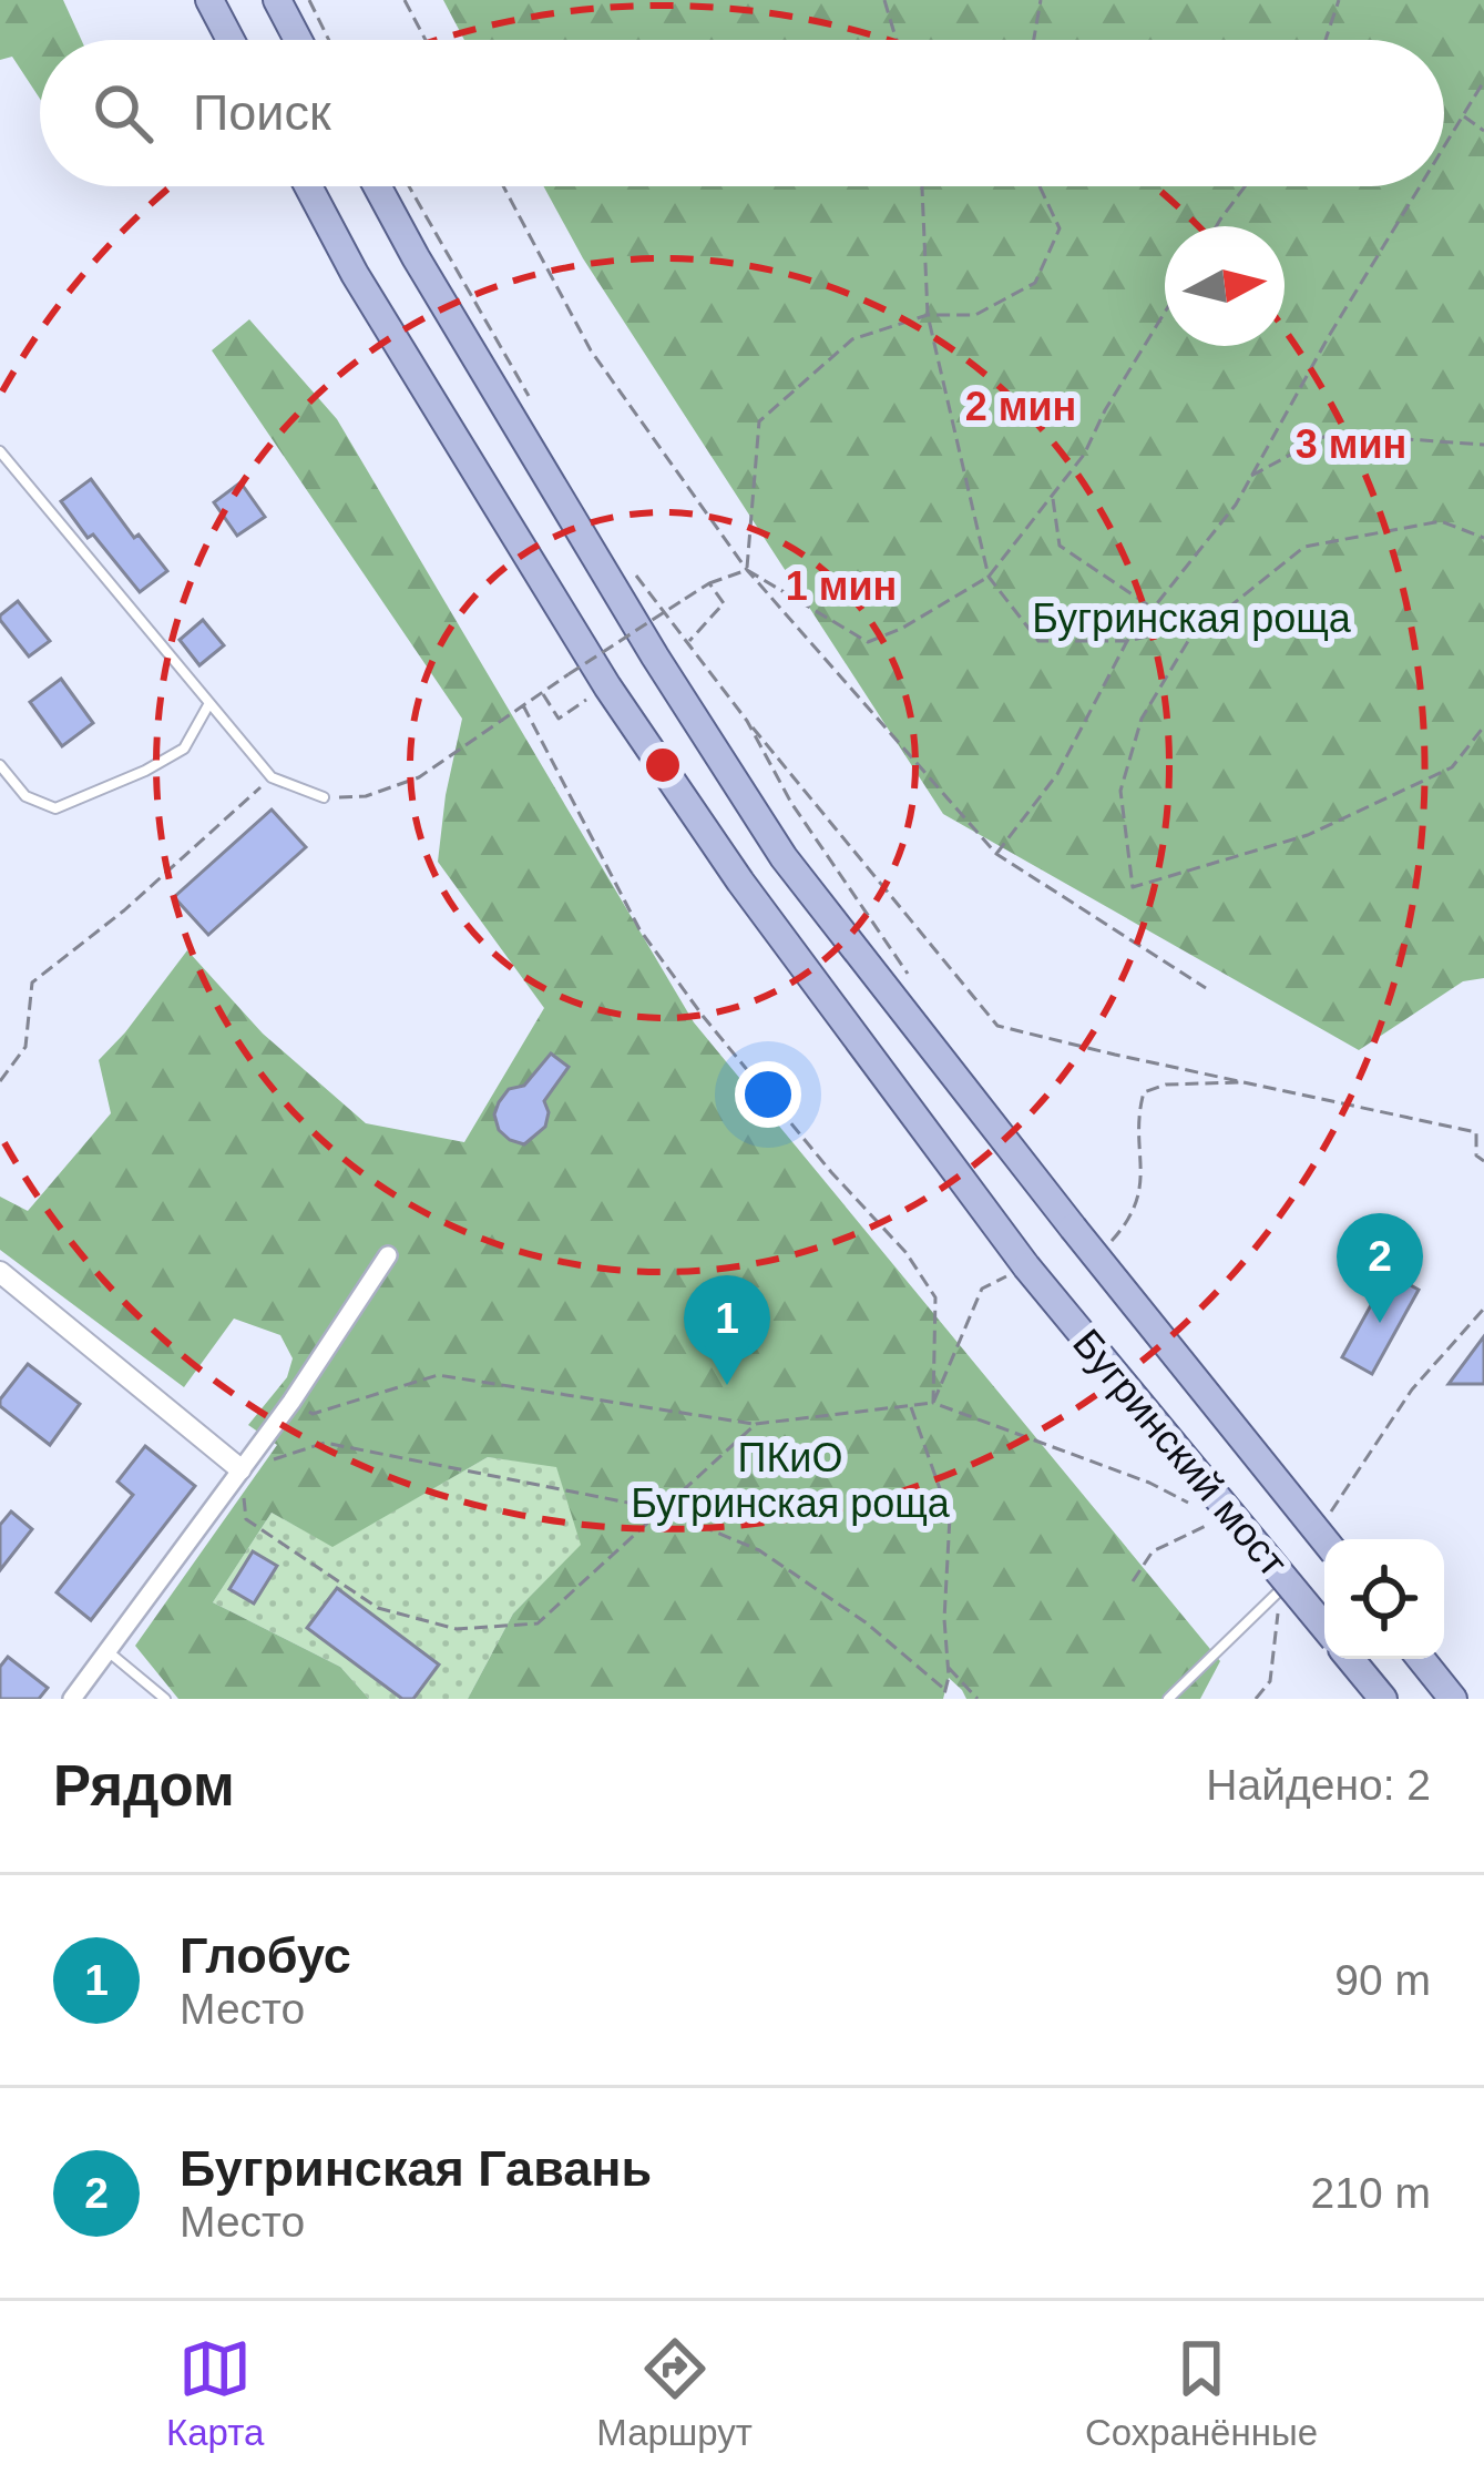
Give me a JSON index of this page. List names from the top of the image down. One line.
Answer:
{"streets":{"main road":["Бугринский мост"]},"parks":["Бугринская роща","ПКиО Бугринская роща"],"north":"right","page":{"search":"Поиск","pins":["2","1"],"heading":["Рядом","Найдено: 2"],"list":[{"mark":"1","name":"Глобус","note":"Место","value":"90 m"},{"mark":"2","name":"Бугринская Гавань","note":"Место","value":"210 m"}],"nav":["Карта","Маршрут","Сохранённые"]},"rings":["2 мин","3 мин","1 мин"]}
